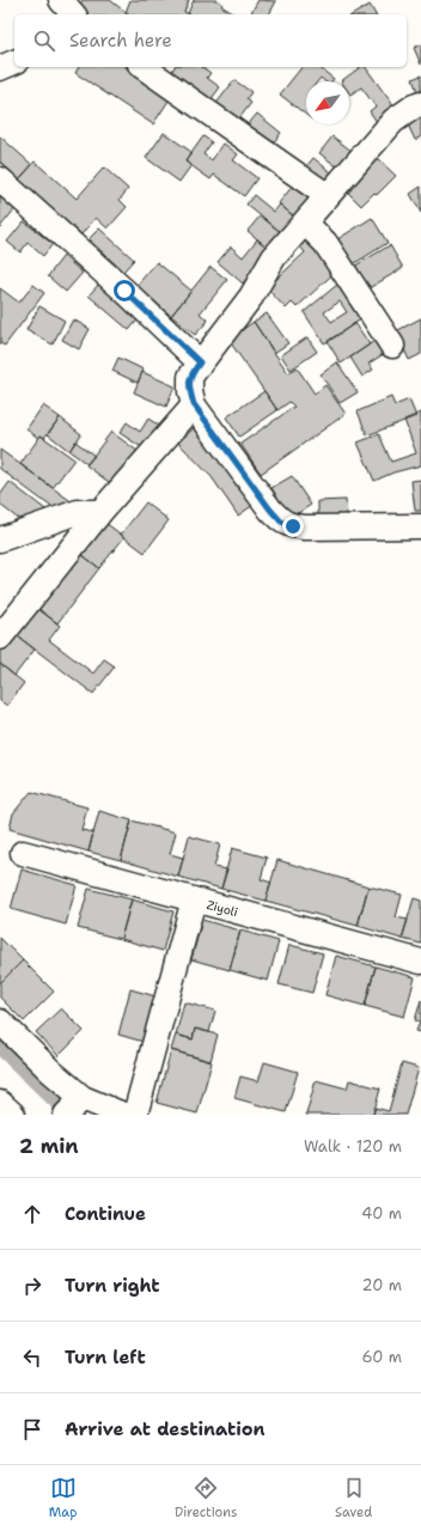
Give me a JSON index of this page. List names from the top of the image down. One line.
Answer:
{"streets":{"street":["Ziyoli"]},"north":"bottom left","page":{"search":"Search here","heading":["2 min","Walk · 120 m"],"list":[["Continue","40 m"],["Turn right","20 m"],["Turn left","60 m"],"Arrive at destination"],"nav":["Map","Directions","Saved"]}}
